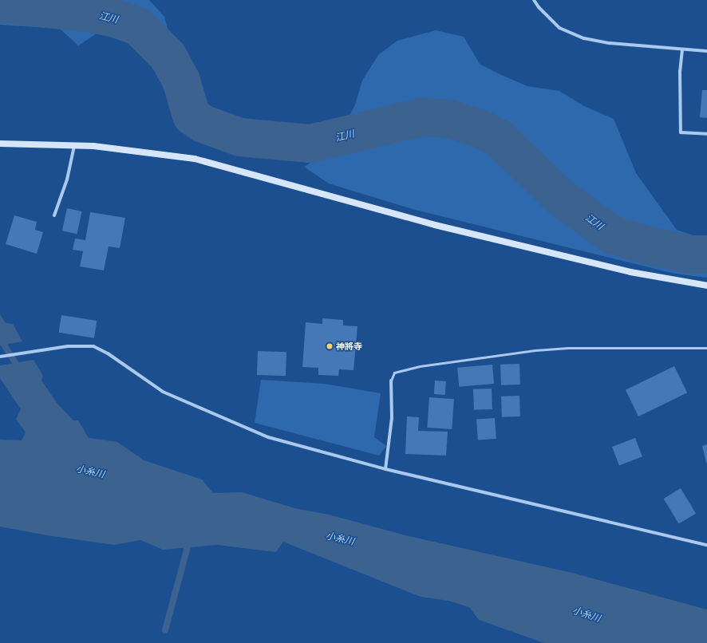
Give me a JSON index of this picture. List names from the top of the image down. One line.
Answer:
{"water":["江川","小糸川"],"places":["神將寺"]}
